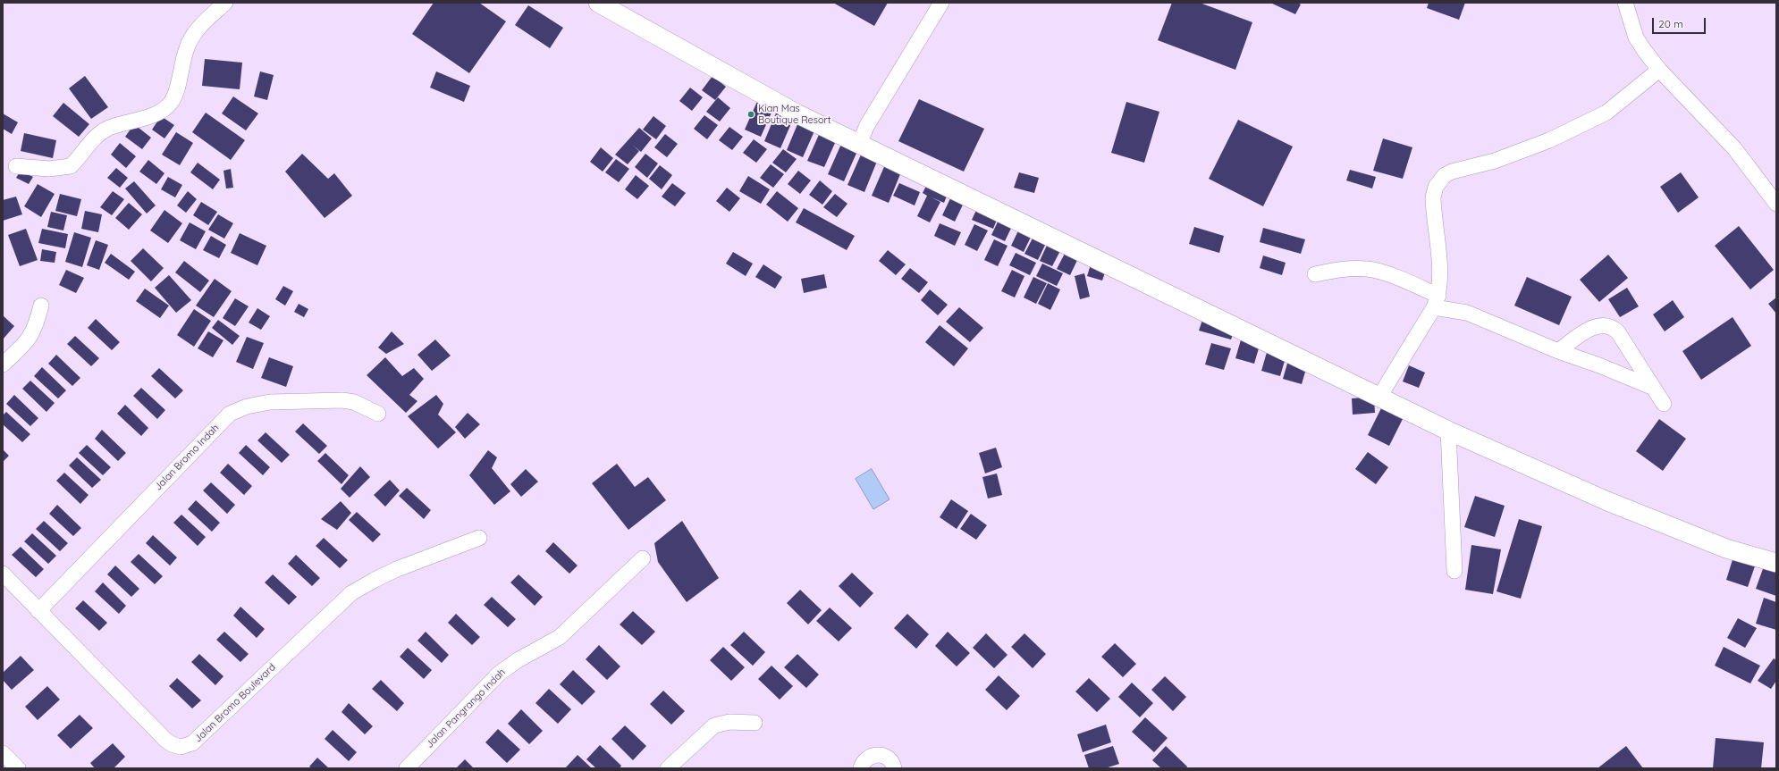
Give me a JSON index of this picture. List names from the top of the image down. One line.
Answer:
{"streets":{"street":["Jalan Bromo Indah","Jalan Bromo Boulevard","Jalan Pangrango Indah"]},"crossings":[["Jalan Bromo Indah","Jalan Bromo Boulevard"]],"places":["Kian Mas Boutique Resort"],"scale_bar":"20 m"}
